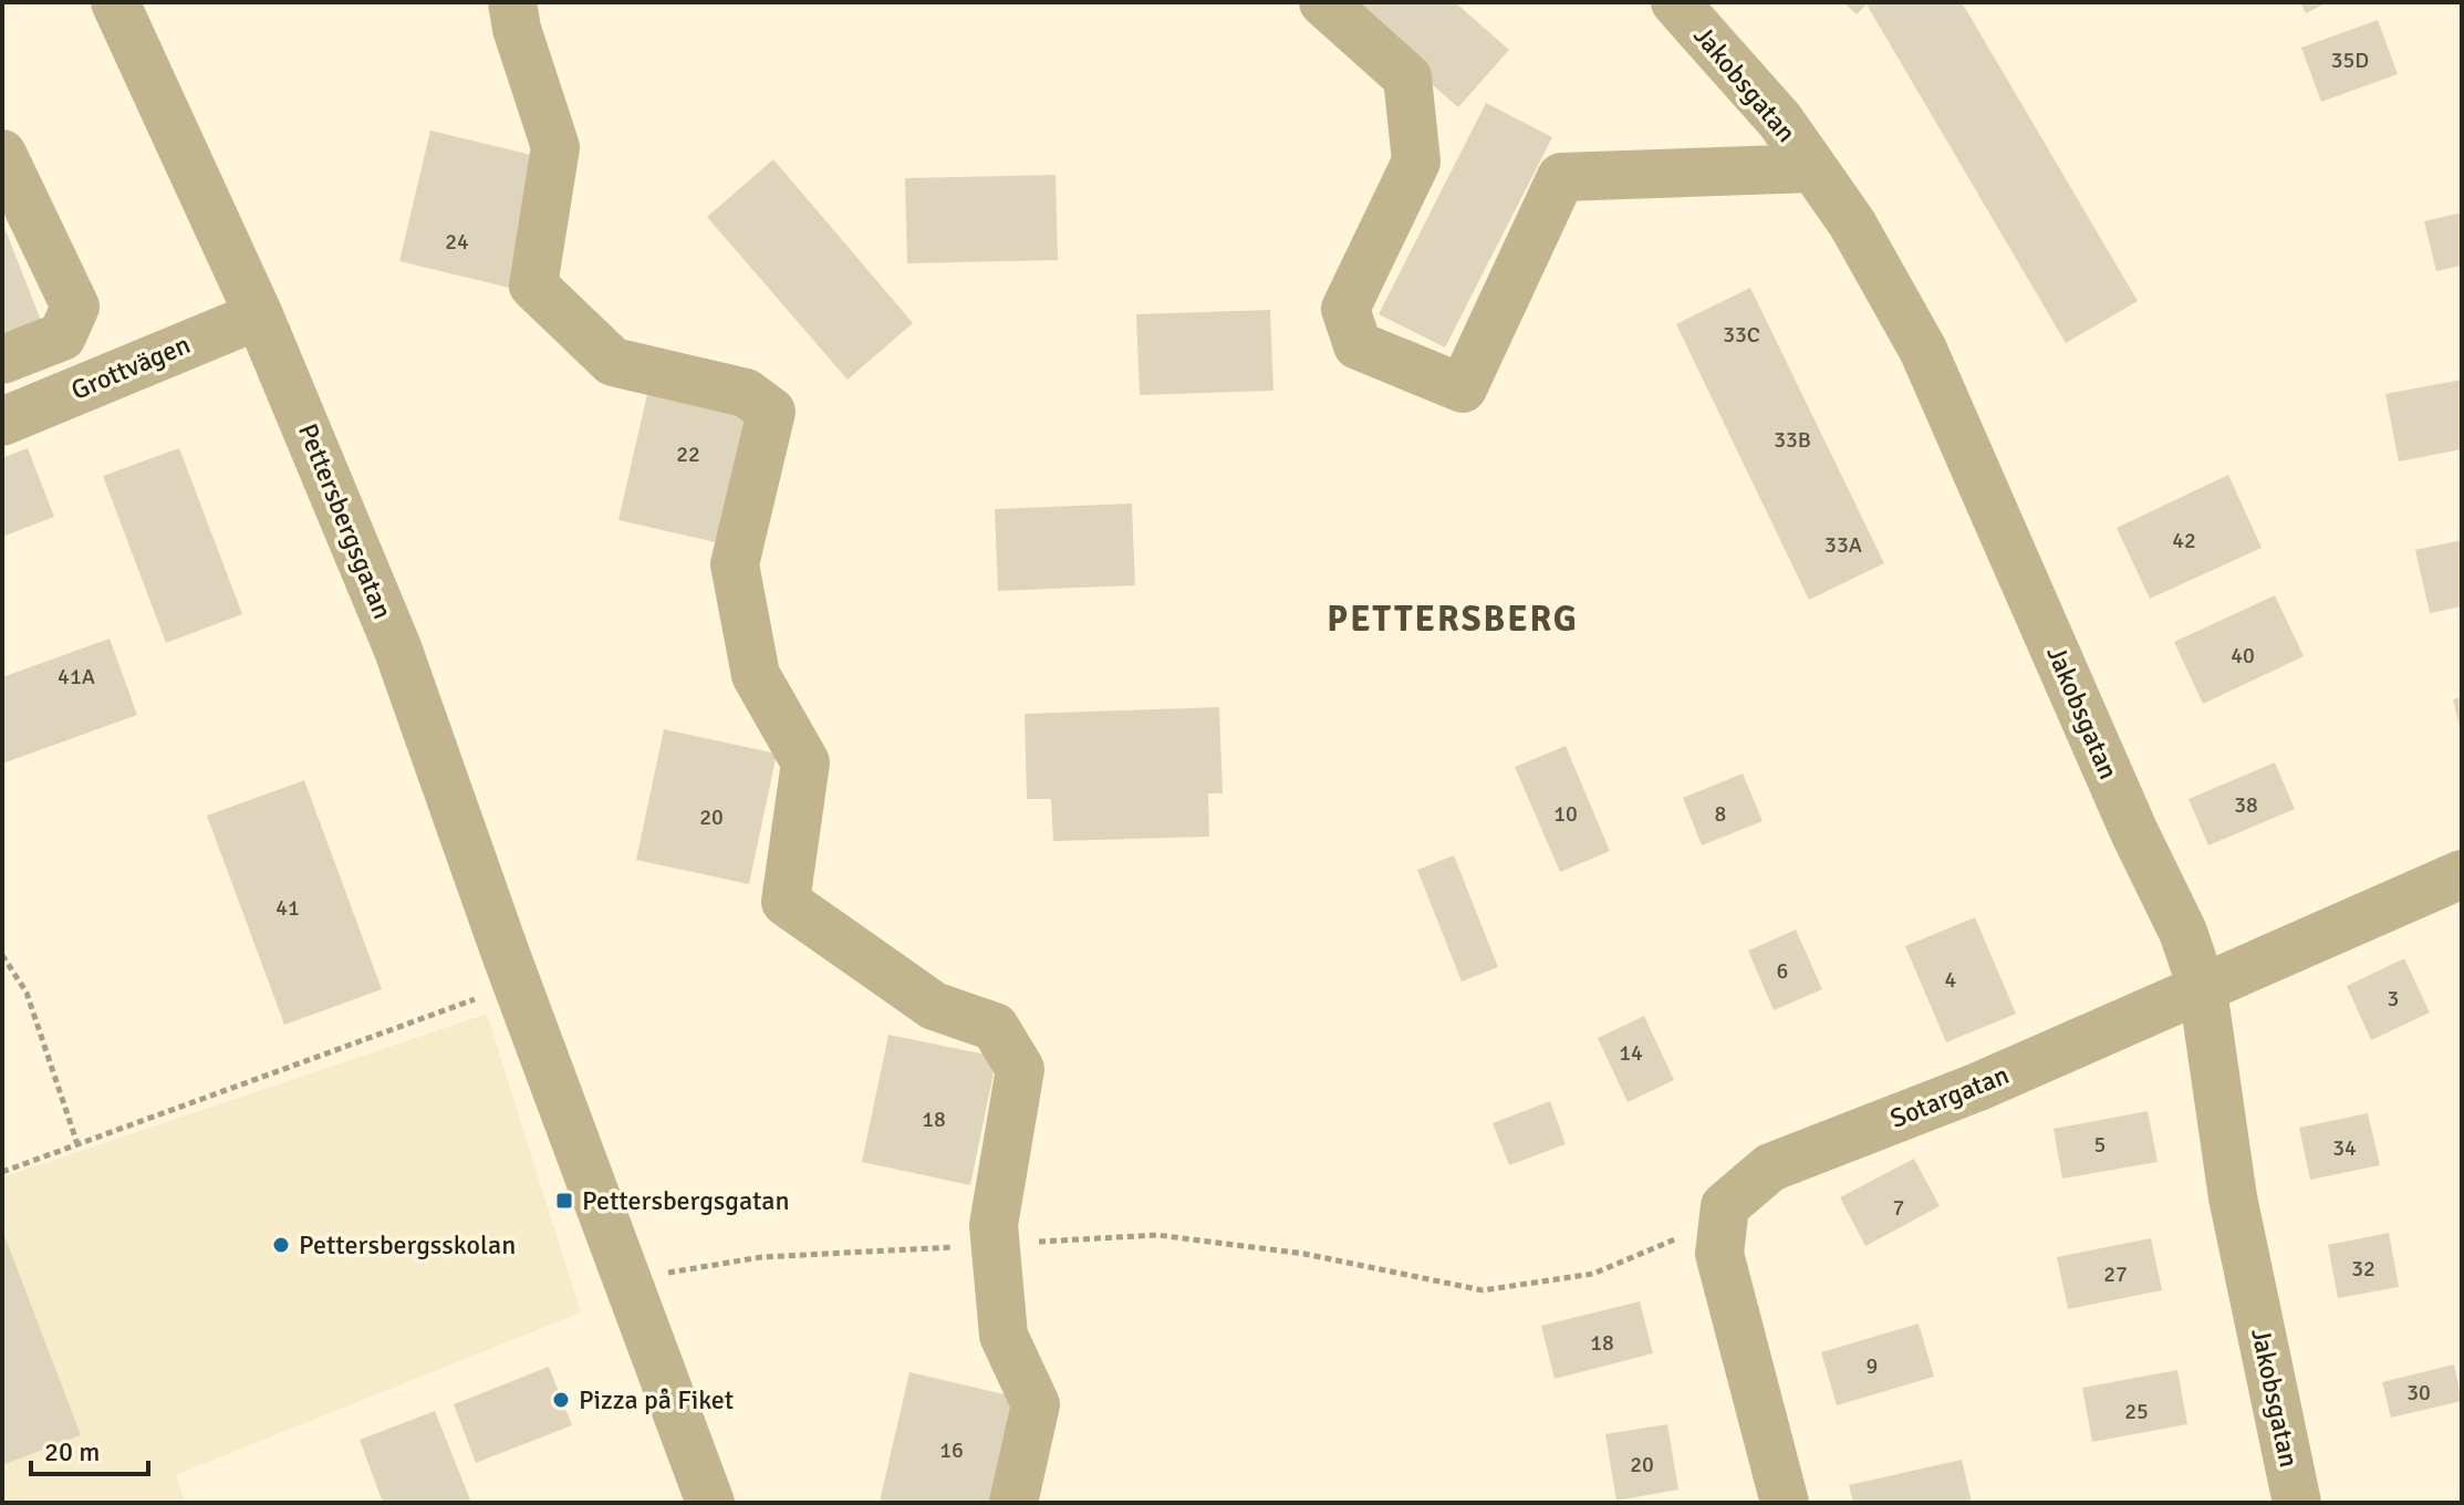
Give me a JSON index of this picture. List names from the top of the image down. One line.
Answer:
{"streets":{"street":["Jakobsgatan","Grottvägen","Pettersbergsgatan","Sotargatan"]},"crossings":[["Jakobsgatan","Sotargatan"],["Grottvägen","Pettersbergsgatan"]],"districts":["PETTERSBERG"],"places":{"transit":["Pettersbergsgatan"],"other":["Pettersbergsskolan","Pizza på Fiket"]},"house_numbers":["35D","24","33C","33B","22","42","33A","40","41A","38","10","8","20","41","6","4","3","14","18","5","34","7","32","27","18","9","30","25","16","20"],"scale_bar":"20 m"}
